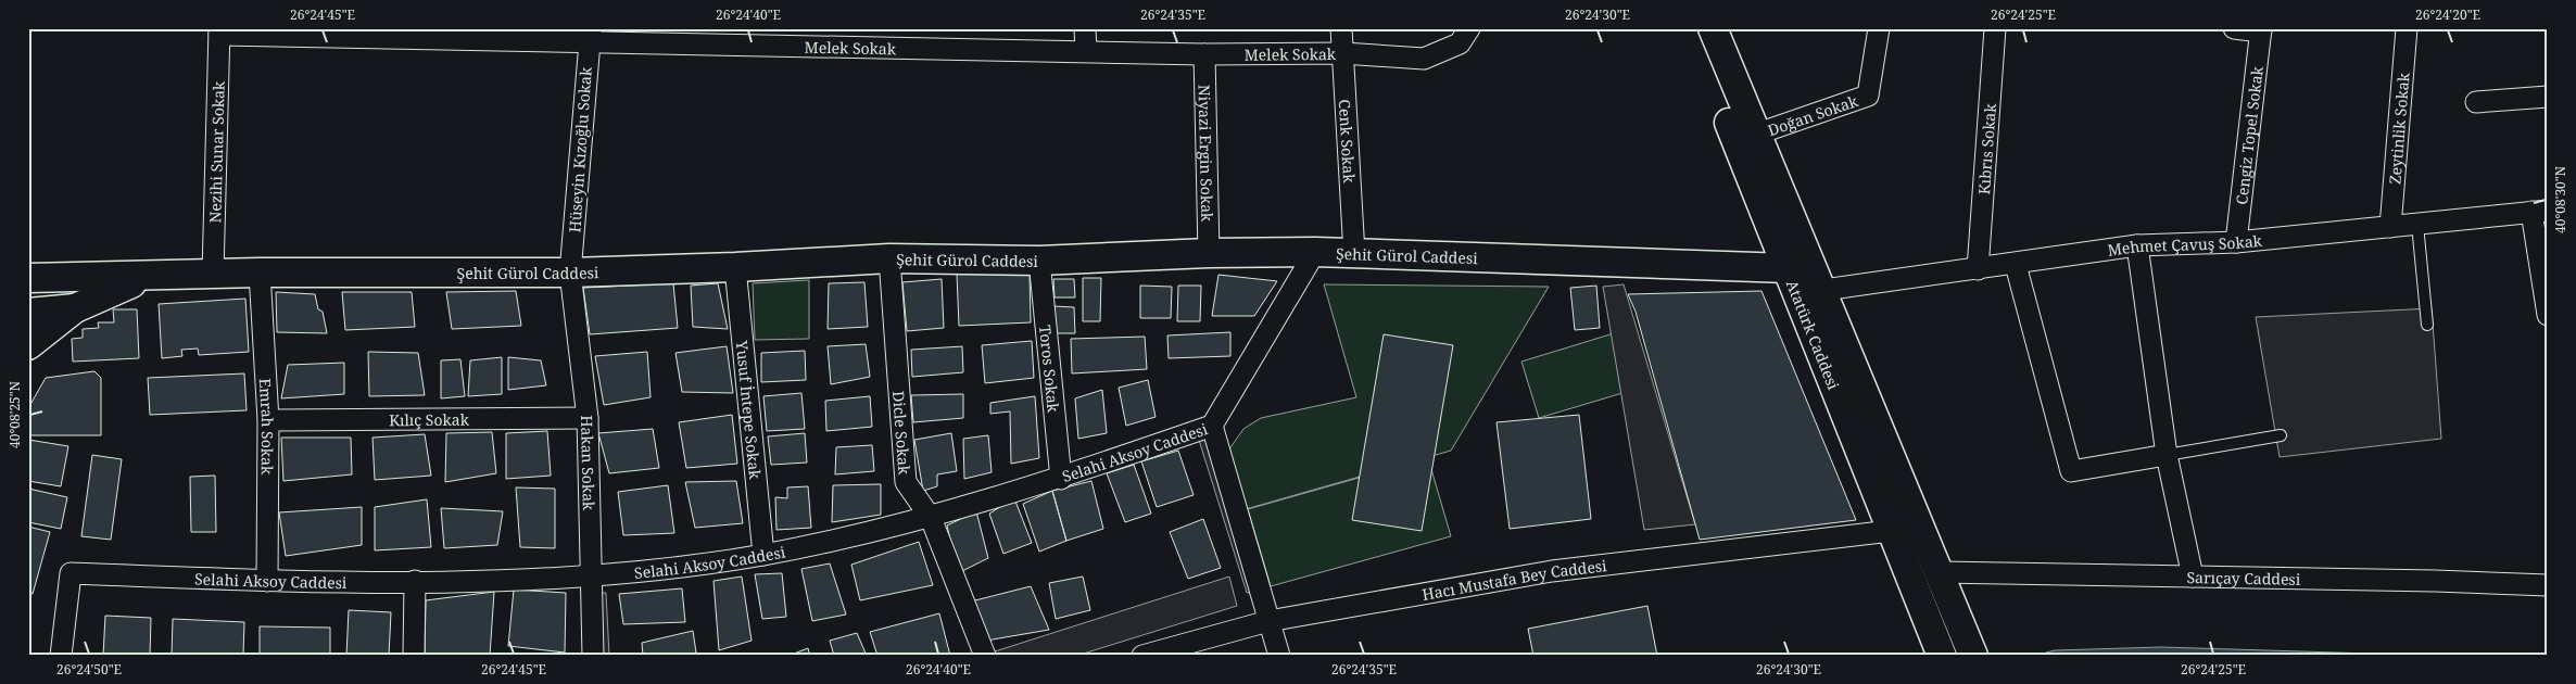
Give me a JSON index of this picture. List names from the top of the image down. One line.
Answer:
{"streets":{"main road":["Şehit Gürol Caddesi","Atatürk Caddesi"],"street":["Melek Sokak","Doğan Sokak","Zeytinlik Sokak","Cengiz Topel Sokak","Cenk Sokak","Kıbrıs Sokak","Hüseyin Kızoğlu Sokak","Nezihi Sunar Sokak","Niyazi Ergin Sokak","Mehmet Çavuş Sokak","Toros Sokak","Yusuf İntepe Sokak","Kılıç Sokak","Emrah Sokak","Dicle Sokak","Selahi Aksoy Caddesi","Hakan Sokak","Sarıçay Caddesi","Hacı Mustafa Bey Caddesi"]},"crossings":[["Melek Sokak","Cenk Sokak"],["Melek Sokak","Hüseyin Kızoğlu Sokak"],["Melek Sokak","Nezihi Sunar Sokak"],["Melek Sokak","Niyazi Ergin Sokak"],["Doğan Sokak","Atatürk Caddesi"],["Zeytinlik Sokak","Mehmet Çavuş Sokak"],["Cengiz Topel Sokak","Mehmet Çavuş Sokak"],["Cenk Sokak","Şehit Gürol Caddesi"],["Kıbrıs Sokak","Mehmet Çavuş Sokak"],["Hüseyin Kızoğlu Sokak","Şehit Gürol Caddesi"],["Hüseyin Kızoğlu Sokak","Hakan Sokak"],["Nezihi Sunar Sokak","Şehit Gürol Caddesi"],["Niyazi Ergin Sokak","Şehit Gürol Caddesi"],["Mehmet Çavuş Sokak","Atatürk Caddesi"],["Şehit Gürol Caddesi","Atatürk Caddesi"],["Şehit Gürol Caddesi","Toros Sokak"],["Şehit Gürol Caddesi","Yusuf İntepe Sokak"],["Şehit Gürol Caddesi","Emrah Sokak"],["Şehit Gürol Caddesi","Dicle Sokak"],["Şehit Gürol Caddesi","Selahi Aksoy Caddesi"],["Şehit Gürol Caddesi","Hakan Sokak"],["Atatürk Caddesi","Sarıçay Caddesi"],["Atatürk Caddesi","Hacı Mustafa Bey Caddesi"],["Toros Sokak","Selahi Aksoy Caddesi"],["Yusuf İntepe Sokak","Selahi Aksoy Caddesi"],["Kılıç Sokak","Emrah Sokak"],["Kılıç Sokak","Hakan Sokak"],["Emrah Sokak","Selahi Aksoy Caddesi"],["Dicle Sokak","Selahi Aksoy Caddesi"],["Selahi Aksoy Caddesi","Hakan Sokak"]],"coordinates":["26°24'45\"E","26°24'40\"E","26°24'35\"E","26°24'30\"E","26°24'25\"E","26°24'20\"E","40°08'30\"N","40°08'25\"N","26°24'50\"E"]}
